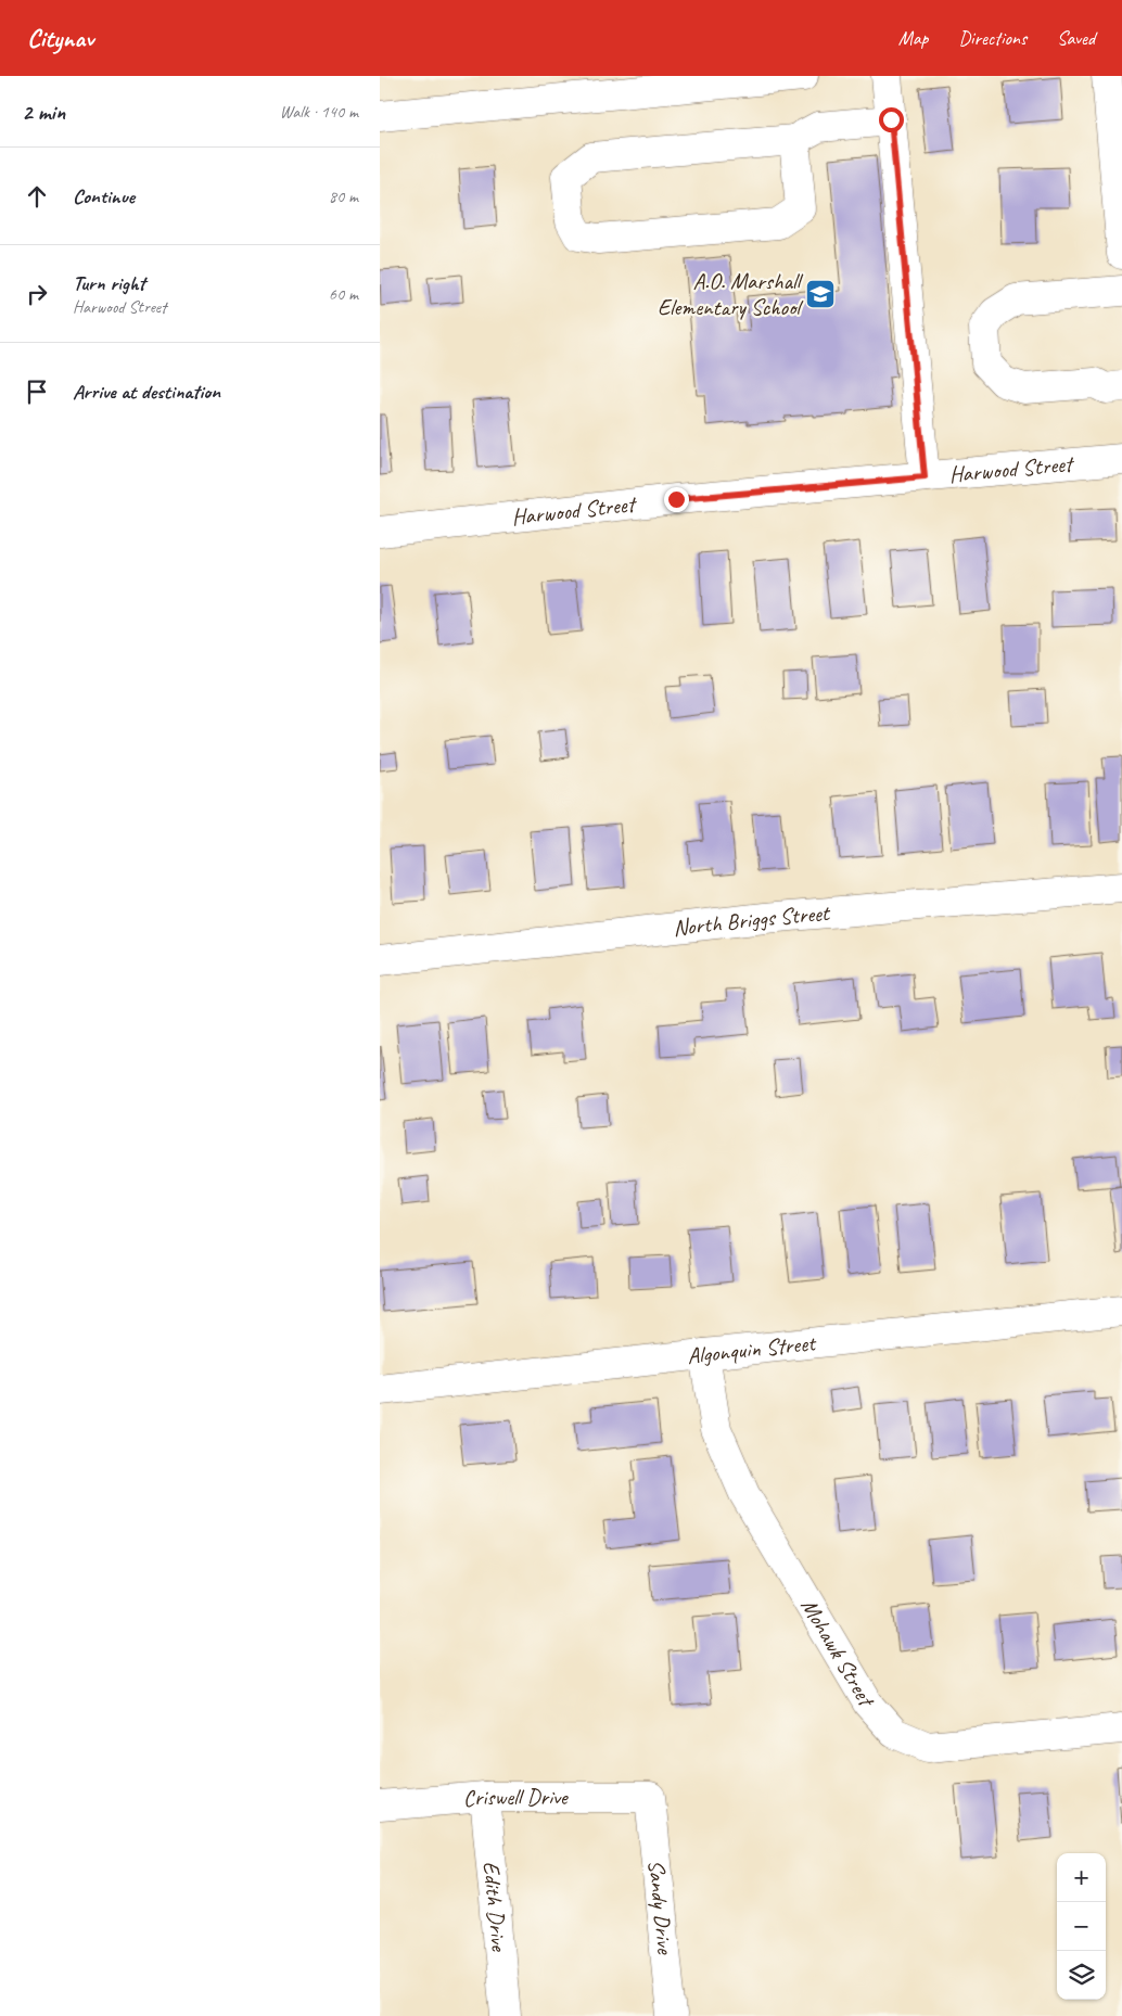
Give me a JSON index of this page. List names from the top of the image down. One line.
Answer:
{"streets":{"street":["Harwood Street","North Briggs Street","Algonquin Street","Mohawk Street","Criswell Drive","Edith Drive","Sandy Drive"]},"crossings":[["Algonquin Street","Mohawk Street"],["Criswell Drive","Edith Drive"],["Criswell Drive","Sandy Drive"]],"places":{"school or university":["A.O. Marshall Elementary School"]},"page":{"header":"Citynav","nav":["Map","Directions","Saved"],"heading":["2 min","Walk · 140 m"],"list":[["Continue","80 m"],["Turn right","Harwood Street","60 m"],"Arrive at destination"],"map_buttons":["+","−"]}}
